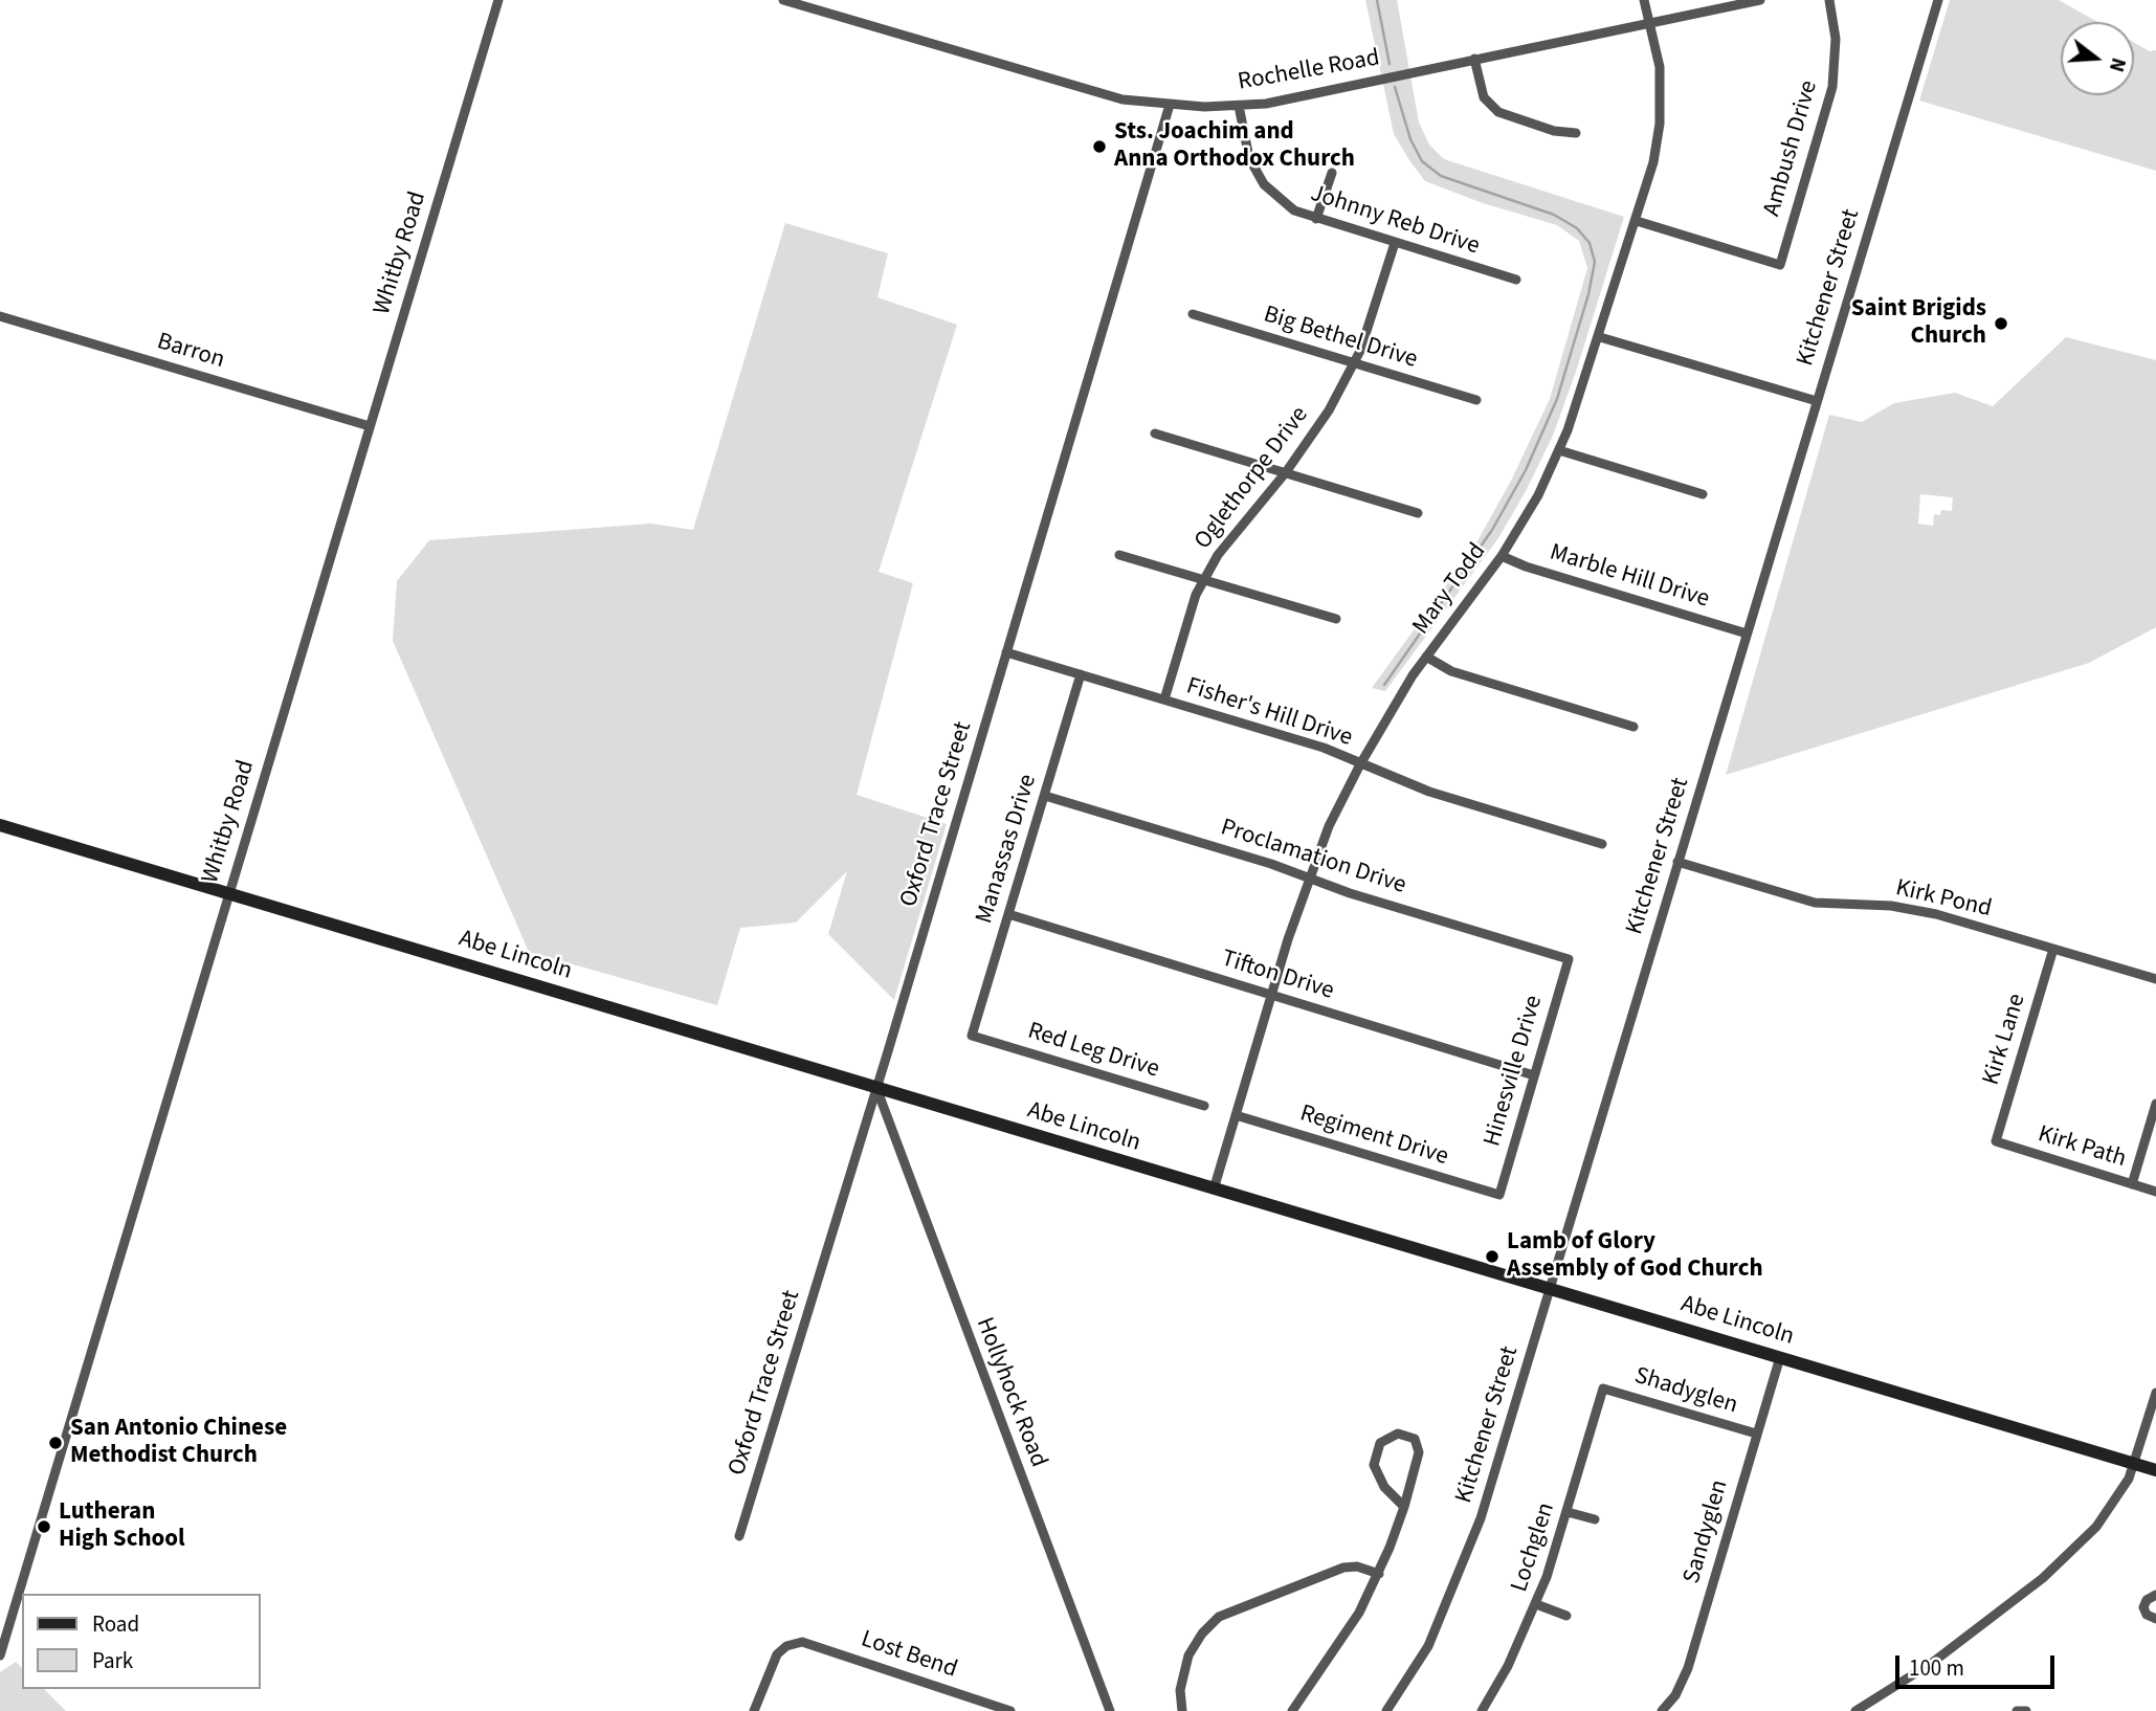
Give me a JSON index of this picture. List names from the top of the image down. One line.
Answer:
{"streets":{"street":["Rochelle Road","Ambush Drive","Johnny Reb Drive","Whitby Road","Kitchener Street","Big Bethel Drive","Barron","Oglethorpe Drive","Marble Hill Drive","Mary Todd","Fisher's Hill Drive","Oxford Trace Street","Manassas Drive","Proclamation Drive","Kirk Pond","Abe Lincoln","Tifton Drive","Kirk Lane","Red Leg Drive","Hinesville Drive","Regiment Drive","Kirk Path","Shadyglen","Hollyhock Road","Sandyglen","Lochglen","Lost Bend"]},"crossings":[["Rochelle Road","Johnny Reb Drive"],["Rochelle Road","Mary Todd"],["Rochelle Road","Oxford Trace Street"],["Ambush Drive","Mary Todd"],["Johnny Reb Drive","Oglethorpe Drive"],["Whitby Road","Barron"],["Whitby Road","Abe Lincoln"],["Kitchener Street","Marble Hill Drive"],["Kitchener Street","Kirk Pond"],["Kitchener Street","Abe Lincoln"],["Big Bethel Drive","Oglethorpe Drive"],["Oglethorpe Drive","Fisher's Hill Drive"],["Marble Hill Drive","Mary Todd"],["Mary Todd","Fisher's Hill Drive"],["Mary Todd","Proclamation Drive"],["Mary Todd","Abe Lincoln"],["Mary Todd","Tifton Drive"],["Mary Todd","Regiment Drive"],["Fisher's Hill Drive","Oxford Trace Street"],["Fisher's Hill Drive","Manassas Drive"],["Oxford Trace Street","Abe Lincoln"],["Oxford Trace Street","Hollyhock Road"],["Manassas Drive","Proclamation Drive"],["Manassas Drive","Tifton Drive"],["Manassas Drive","Red Leg Drive"],["Proclamation Drive","Hinesville Drive"],["Kirk Pond","Kirk Lane"],["Abe Lincoln","Hollyhock Road"],["Abe Lincoln","Sandyglen"],["Tifton Drive","Hinesville Drive"],["Kirk Lane","Kirk Path"],["Hinesville Drive","Regiment Drive"],["Shadyglen","Sandyglen"],["Shadyglen","Lochglen"]],"places":["Sts. Joachim and Anna Orthodox Church","Saint Brigids Church","Lamb of Glory Assembly of God Church","San Antonio Chinese Methodist Church","Lutheran High School"],"legend":["Road","Park"],"scale_bar":"100 m","north":"right"}
